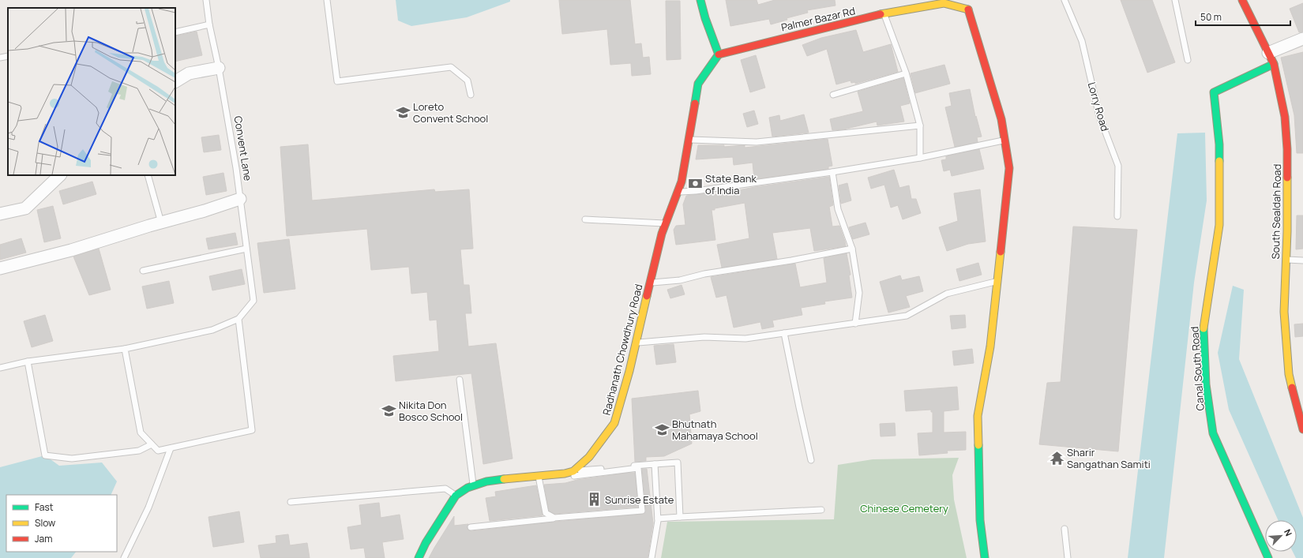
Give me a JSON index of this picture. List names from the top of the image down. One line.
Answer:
{"streets":{"street":["Palmer Bazar Rd","South Sealdah Road","Radhanath Chowdhury Road","Canal South Road"],"lane":["Lorry Road","Convent Lane"]},"crossings":[["Palmer Bazar Rd","Radhanath Chowdhury Road"],["South Sealdah Road","Canal South Road"]],"parks":["Chinese Cemetery"],"places":{"school or university":["Loreto Convent School","Nikita Don Bosco School","Bhutnath Mahamaya School"],"bank":["State Bank of India"],"temple":["Sharir Sangathan Samiti"],"building":["Sunrise Estate"]},"legend":["Fast","Slow","Jam"],"scale_bar":"50 m","north":"top right"}
